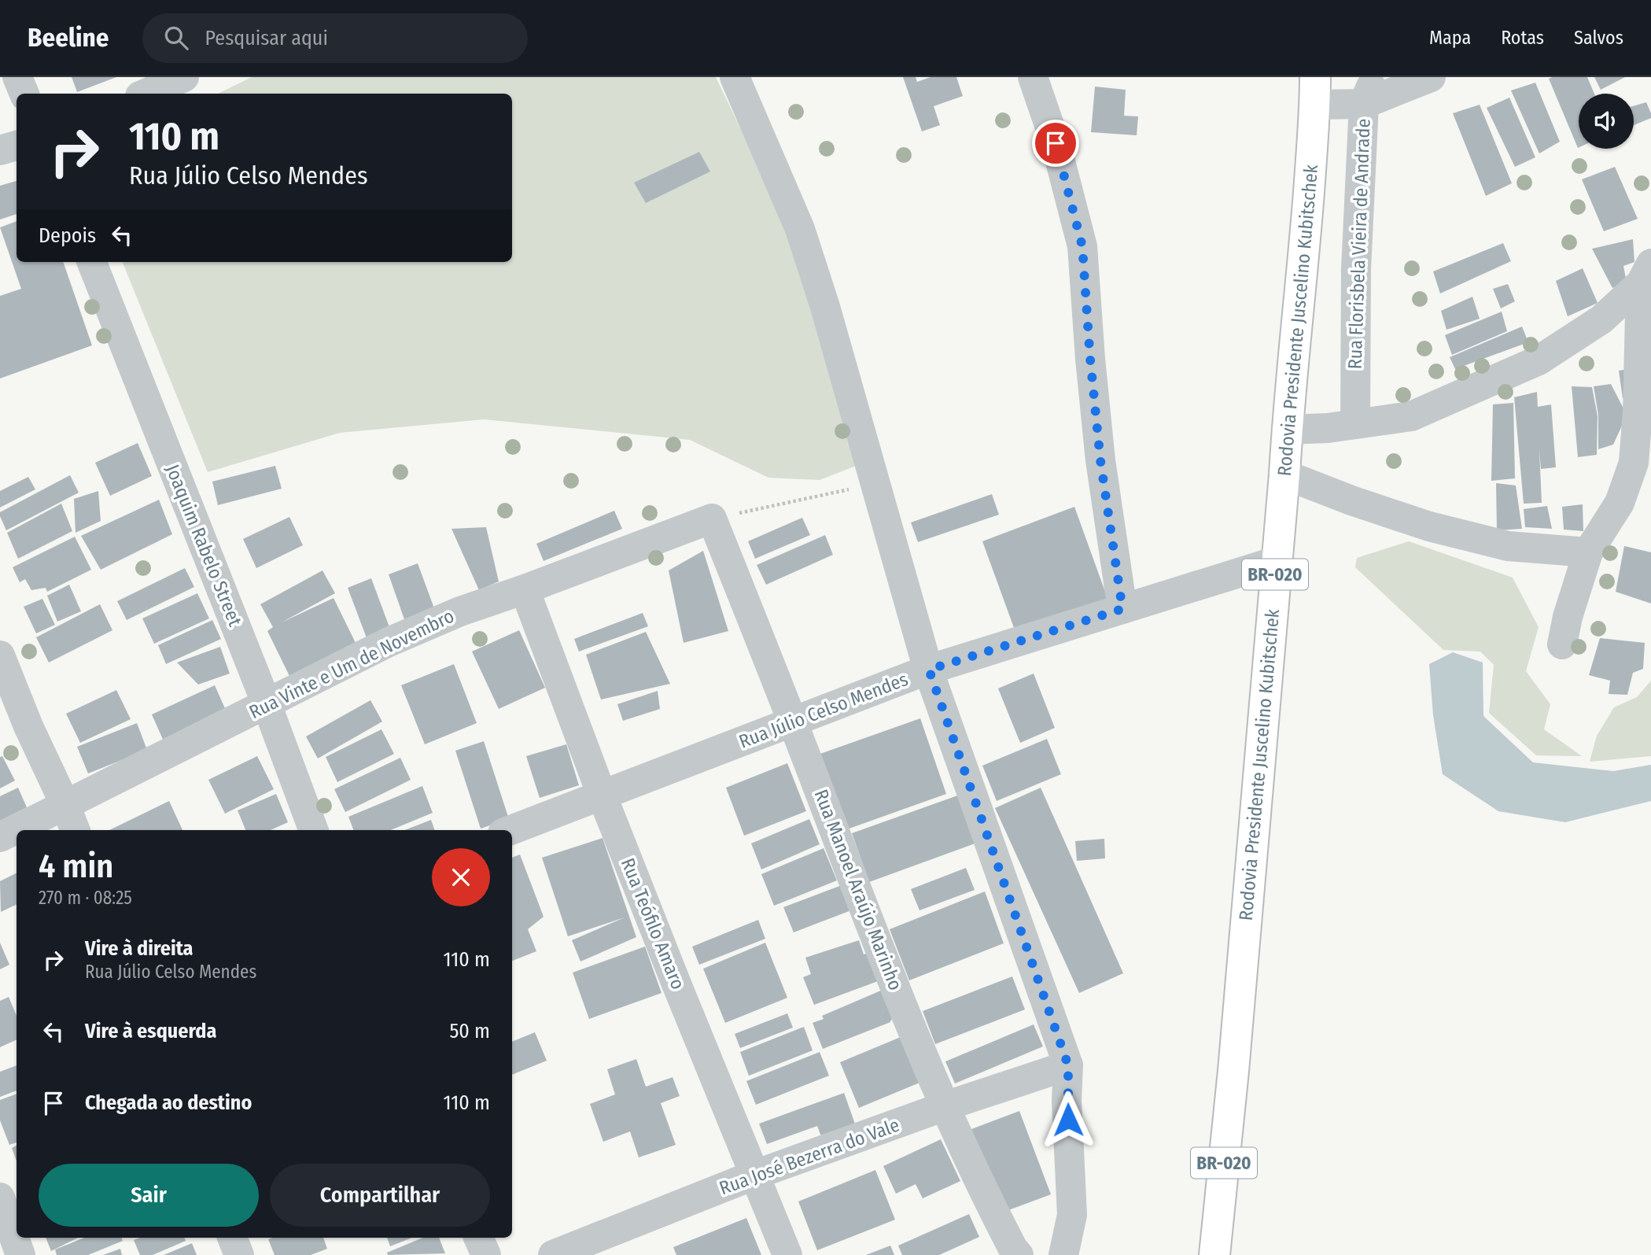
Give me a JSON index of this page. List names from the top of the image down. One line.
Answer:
{"streets":{"highway":["Rodovia Presidente Juscelino Kubitschek","BR-020"],"street":["Rua Florisbela Vieira de Andrade","Joaquim Rabelo Street","Rua Vinte e Um de Novembro","Rua Júlio Celso Mendes","Rua Manoel Araújo Marinho","Rua Teófilo Amaro","Rua José Bezerra do Vale"]},"crossings":[["Rodovia Presidente Juscelino Kubitschek","Rua Júlio Celso Mendes"],["Joaquim Rabelo Street","Rua Vinte e Um de Novembro"],["Rua Vinte e Um de Novembro","Rua Manoel Araújo Marinho"],["Rua Vinte e Um de Novembro","Rua Teófilo Amaro"],["Rua Júlio Celso Mendes","Rua Manoel Araújo Marinho"],["Rua Júlio Celso Mendes","Rua Teófilo Amaro"],["Rua Manoel Araújo Marinho","Rua José Bezerra do Vale"],["Rua Teófilo Amaro","Rua José Bezerra do Vale"]],"page":{"header":"Beeline","search":"Pesquisar aqui","nav":["Mapa","Rotas","Salvos"],"turn":["110 m","Rua Júlio Celso Mendes"],"then":"Depois","heading":["4 min","270 m · 08:25"],"list":[{"name":"Vire à direita","note":"Rua Júlio Celso Mendes","value":"110 m"},{"name":"Vire à esquerda","value":"50 m"},{"name":"Chegada ao destino","value":"110 m"}],"buttons":["Sair","Compartilhar"]}}
